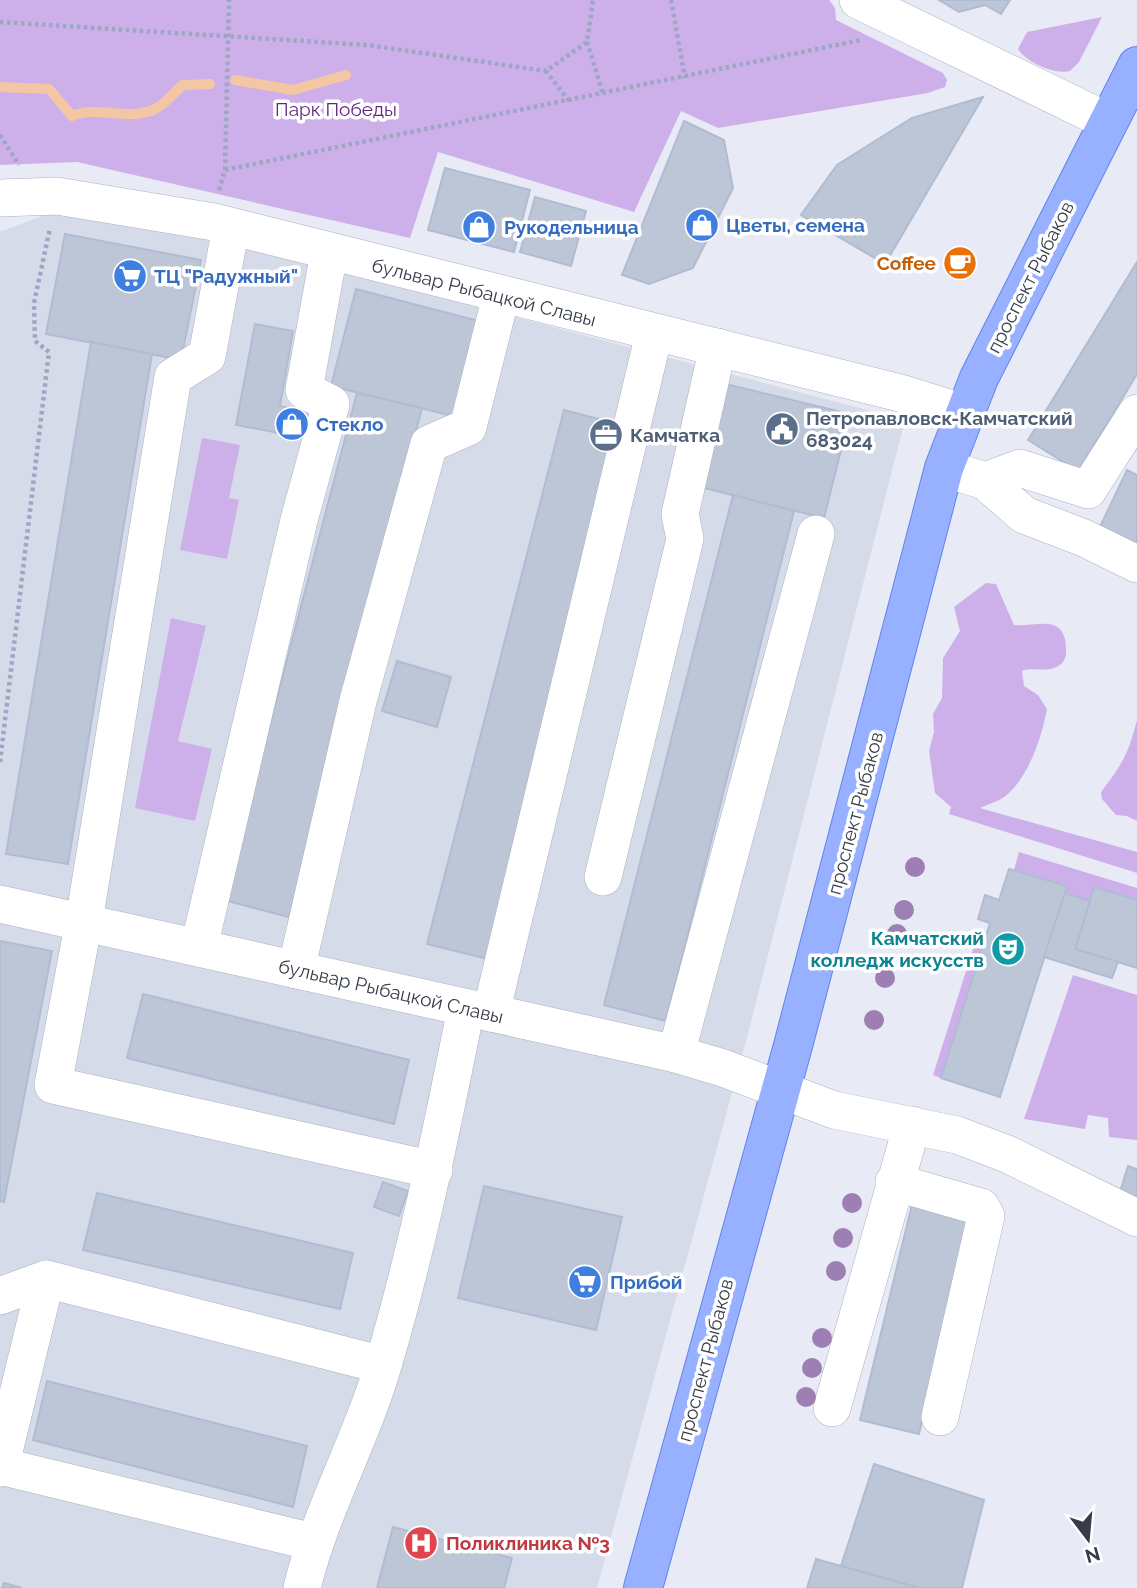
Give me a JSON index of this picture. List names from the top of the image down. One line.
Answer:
{"streets":{"main road":["проспект Рыбаков"],"street":["бульвар Рыбацкой Славы"]},"crossings":[["проспект Рыбаков","бульвар Рыбацкой Славы"]],"parks":["Парк Победы"],"places":{"shop":["Цветы, семена","Рукодельница","Стекло"],"cafe":["Coffee"],"supermarket":["ТЦ \"Радужный\"","Прибой"],"public building":["Петропавловск-Камчатский 683024"],"office":["Камчатка"],"theatre":["Камчатский колледж искусств"],"hospital":["Поликлиника №3"]},"north":"bottom"}
